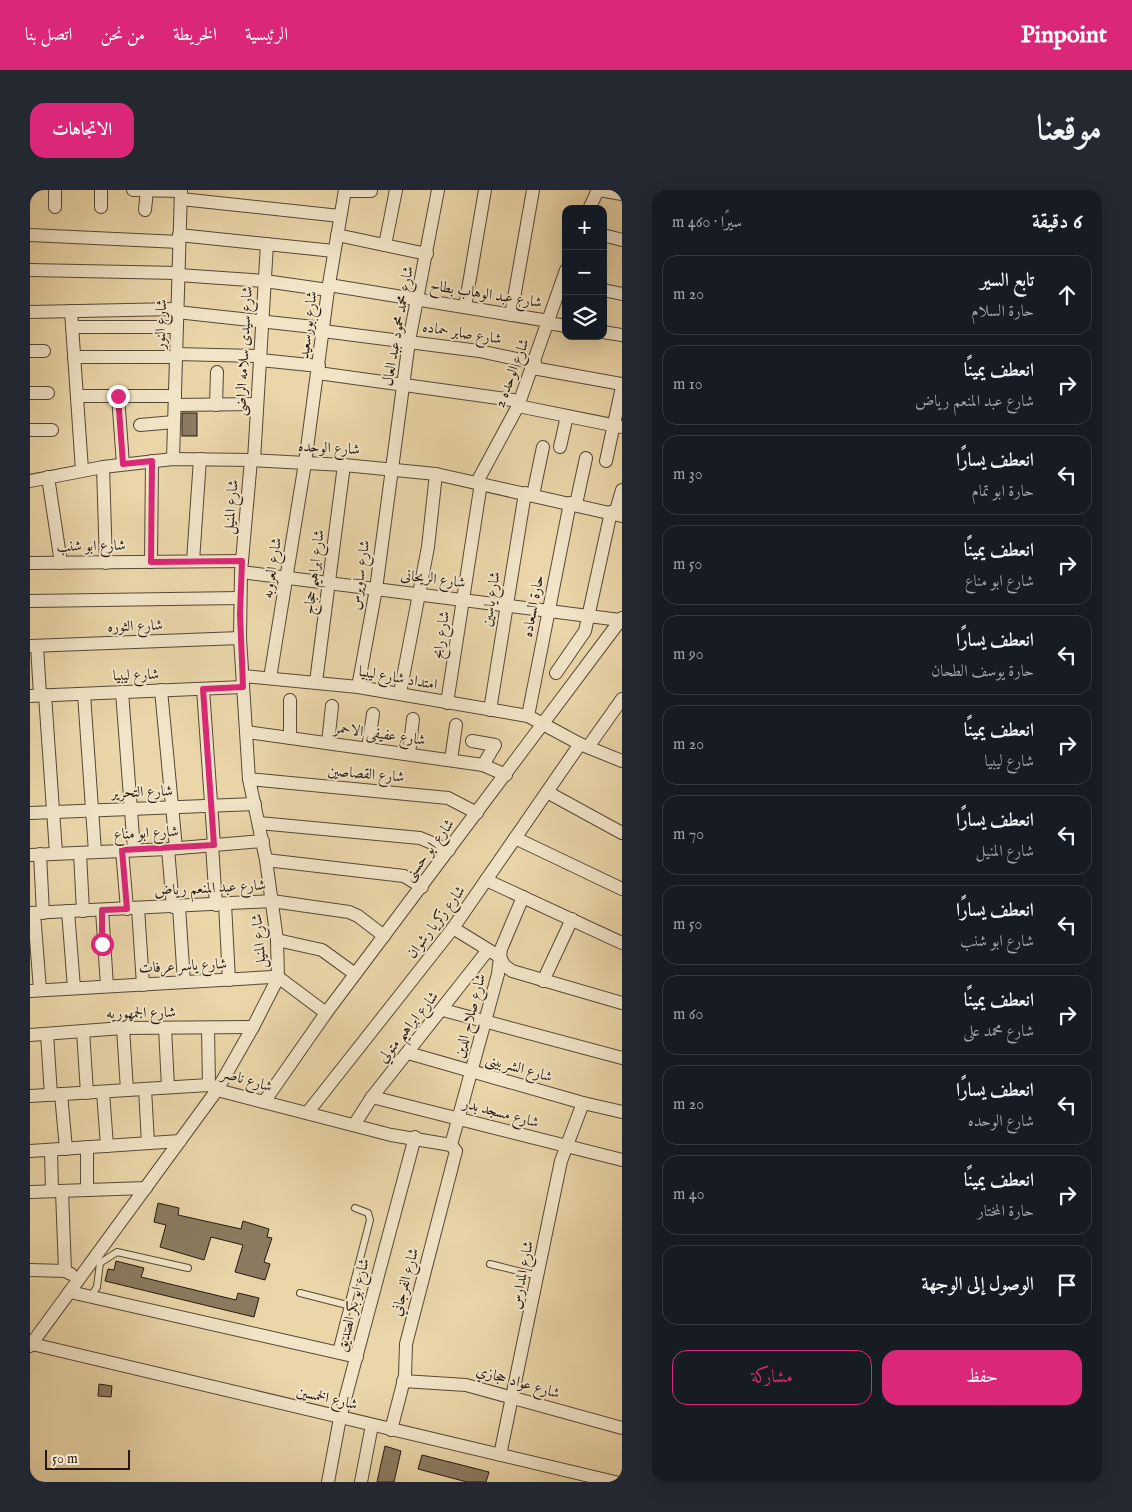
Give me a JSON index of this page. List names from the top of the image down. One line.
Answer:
{"streets":{"street":["شارع عبد الوهاب بطاح","شارع النور","شارع بورسعيد","شارع محمد محمود عبد العال","شارع صابر حماده","شارع سيدى سلامه الراضى","شارع الوحده 2","شارع الوحده","شارع المنيل","شارع ابو شنب","شارع العروبه","شارع ابراهيم حجاج","شارع ساويرس","شارع الريحانى","شارع ياسين","حارة السعاده","شارع الثوره","شارع رابح","شارع ليبيا","امتداد شارع ليبيا","شارع عفيفى الاحمر","شارع القصاصين","شارع التحرير","شارع ابو مناع","شارع ابو حسنى","شارع عبد المنعم رياض","شارع زكريا رشوان","شارع ياسر عرفات","شارع الجمهوريه","شارع صلاح الدين","شارع ابراهيم متولي","شارع الشربينى","شارع ناصر","شارع مسجد بدر","شارع المدارس","شارع الفرجاني","شارع ابو بكر الصديق","شارع عواد حجازي","شارع الخمسين"]},"crossings":[["شارع عبد الوهاب بطاح","شارع النور"],["شارع عبد الوهاب بطاح","شارع بورسعيد"],["شارع عبد الوهاب بطاح","شارع محمد محمود عبد العال"],["شارع عبد الوهاب بطاح","شارع سيدى سلامه الراضى"],["شارع عبد الوهاب بطاح","شارع الوحده 2"],["شارع النور","شارع صابر حماده"],["شارع النور","شارع الوحده"],["شارع بورسعيد","شارع صابر حماده"],["شارع بورسعيد","شارع الوحده"],["شارع بورسعيد","شارع العروبه"],["شارع محمد محمود عبد العال","شارع صابر حماده"],["شارع محمد محمود عبد العال","شارع الوحده"],["شارع محمد محمود عبد العال","شارع ساويرس"],["شارع صابر حماده","شارع سيدى سلامه الراضى"],["شارع صابر حماده","شارع الوحده 2"],["شارع سيدى سلامه الراضى","شارع الوحده"],["شارع سيدى سلامه الراضى","شارع المنيل"],["شارع الوحده 2","شارع الوحده"],["شارع الوحده 2","شارع رابح"],["شارع الوحده","شارع المنيل"],["شارع الوحده","شارع العروبه"],["شارع الوحده","شارع ابراهيم حجاج"],["شارع الوحده","شارع ساويرس"],["شارع الوحده","شارع ياسين"],["شارع الوحده","حارة السعاده"],["شارع الوحده","شارع رابح"],["شارع المنيل","شارع ابو شنب"],["شارع المنيل","شارع الريحانى"],["شارع المنيل","شارع الثوره"],["شارع المنيل","شارع ليبيا"],["شارع المنيل","امتداد شارع ليبيا"],["شارع المنيل","شارع عفيفى الاحمر"],["شارع المنيل","شارع القصاصين"],["شارع المنيل","شارع التحرير"],["شارع المنيل","شارع ابو مناع"],["شارع المنيل","شارع عبد المنعم رياض"],["شارع المنيل","شارع ياسر عرفات"],["شارع المنيل","شارع الجمهوريه"],["شارع المنيل","شارع ناصر"],["شارع المنيل","شارع الخمسين"],["شارع ابو شنب","شارع الريحانى"],["شارع العروبه","شارع الريحانى"],["شارع العروبه","امتداد شارع ليبيا"],["شارع ابراهيم حجاج","شارع الريحانى"],["شارع ابراهيم حجاج","امتداد شارع ليبيا"],["شارع ساويرس","شارع الريحانى"],["شارع ساويرس","امتداد شارع ليبيا"],["شارع الريحانى","شارع ياسين"],["شارع الريحانى","حارة السعاده"],["شارع الريحانى","شارع رابح"],["شارع الريحانى","شارع ابو حسنى"],["شارع ياسين","امتداد شارع ليبيا"],["حارة السعاده","امتداد شارع ليبيا"],["شارع رابح","امتداد شارع ليبيا"],["شارع ليبيا","امتداد شارع ليبيا"],["امتداد شارع ليبيا","شارع ابو حسنى"],["امتداد شارع ليبيا","شارع زكريا رشوان"],["شارع عفيفى الاحمر","شارع ابو حسنى"],["شارع القصاصين","شارع ابو حسنى"],["شارع ابو حسنى","شارع عبد المنعم رياض"],["شارع ابو حسنى","شارع ناصر"],["شارع زكريا رشوان","شارع ناصر"],["شارع صلاح الدين","شارع الشربينى"],["شارع صلاح الدين","شارع ناصر"],["شارع صلاح الدين","شارع مسجد بدر"],["شارع صلاح الدين","شارع الفرجاني"],["شارع ابراهيم متولي","شارع الشربينى"],["شارع ابراهيم متولي","شارع ناصر"],["شارع ابراهيم متولي","شارع مسجد بدر"],["شارع الشربينى","شارع المدارس"],["شارع ناصر","شارع الفرجاني"],["شارع ناصر","شارع ابو بكر الصديق"],["شارع مسجد بدر","شارع المدارس"],["شارع المدارس","شارع عواد حجازي"],["شارع المدارس","شارع الخمسين"],["شارع الفرجاني","شارع عواد حجازي"],["شارع الفرجاني","شارع الخمسين"],["شارع ابو بكر الصديق","شارع الخمسين"]],"scale_bar":"50 m","page":{"header":"Pinpoint","nav":["الرئيسية","الخريطة","من نحن","اتصل بنا"],"title":"موقعنا","buttons":["الاتجاهات",["حفظ","مشاركة"]],"heading":["6 دقيقة","سيرًا · 460 m"],"map_buttons":["+","−"],"list":[["تابع السير","حارة السلام","20 m"],["انعطف يمينًا","شارع عبد المنعم رياض","10 m"],["انعطف يسارًا","حارة ابو تمام","30 m"],["انعطف يمينًا","شارع ابو مناع","50 m"],["انعطف يسارًا","حارة يوسف الطحان","90 m"],["انعطف يمينًا","شارع ليبيا","20 m"],["انعطف يسارًا","شارع المنيل","70 m"],["انعطف يسارًا","شارع ابو شنب","50 m"],["انعطف يمينًا","شارع محمد على","60 m"],["انعطف يسارًا","شارع الوحده","20 m"],["انعطف يمينًا","حارة المختار","40 m"],"الوصول إلى الوجهة"],"scale":"50 m"}}
